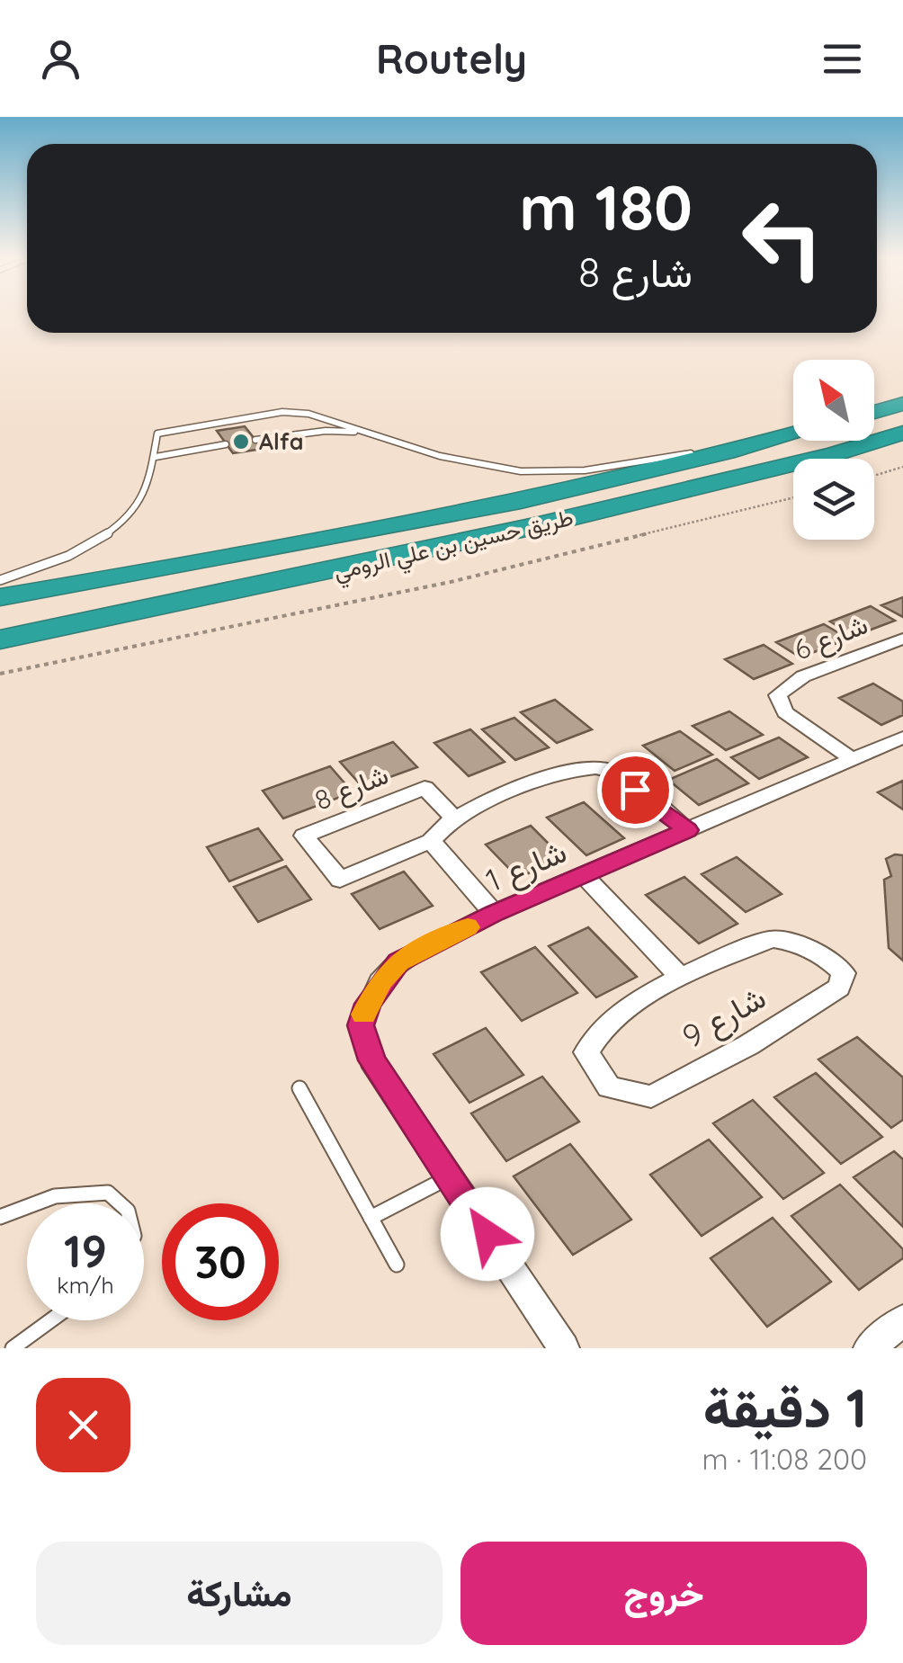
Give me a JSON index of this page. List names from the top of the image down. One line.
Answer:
{"streets":{"highway":["طريق حسين بن علي الرومي"],"street":["شارع 6","شارع 8","شارع 1","شارع 9"]},"crossings":[["شارع 6","شارع 1"],["شارع 8","شارع 1"],["شارع 1","شارع 9"]],"places":["Alfa"],"north":"top left","page":{"header":"Routely","turn":["180 m","شارع 8"],"speed":"19 km/h","limit":"30","heading":["1 دقيقة","200 m · 11:08"],"buttons":["خروج","مشاركة"]}}
